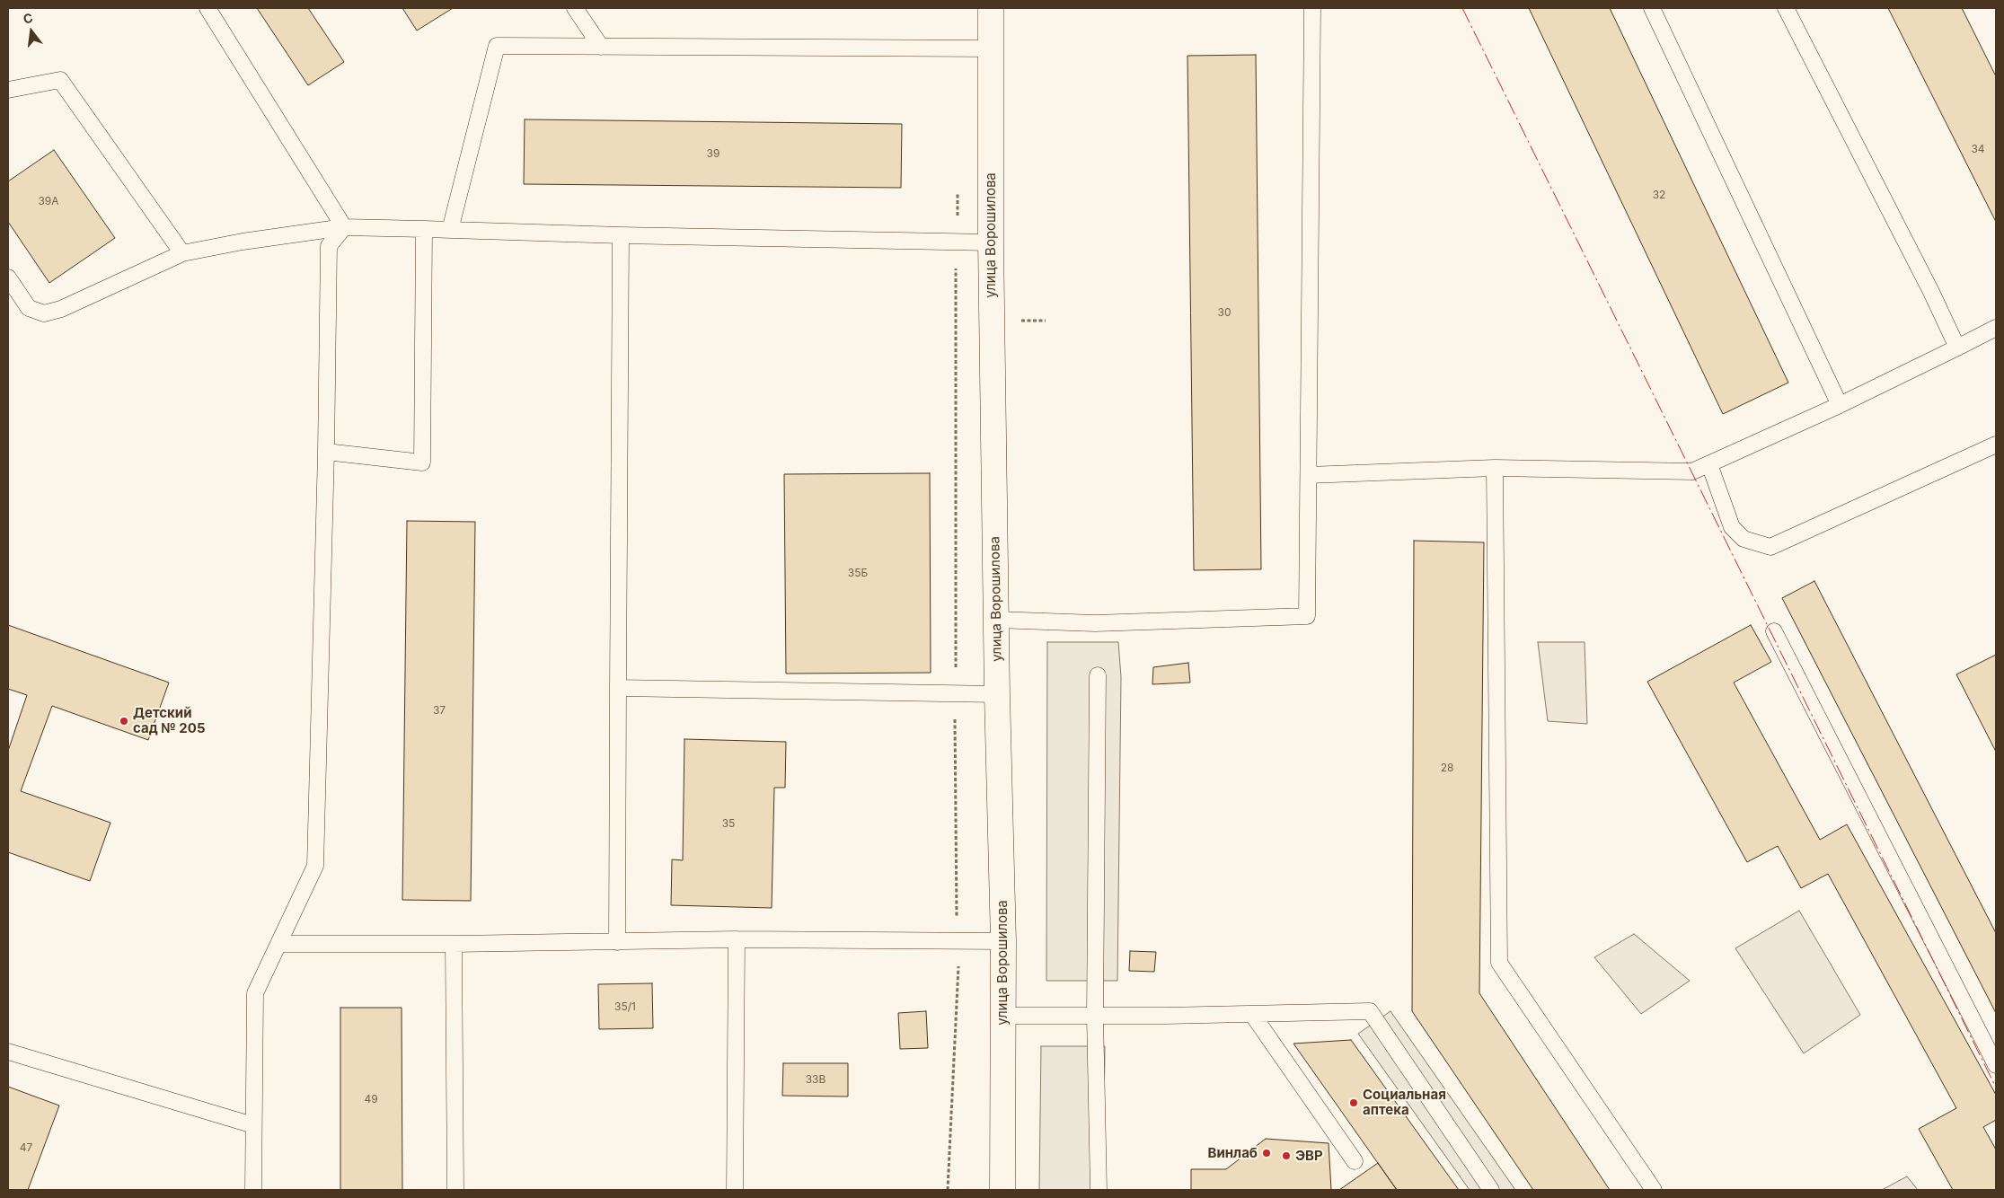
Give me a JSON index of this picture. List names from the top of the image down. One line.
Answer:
{"streets":{"street":["улица Ворошилова"]},"places":["Детский сад № 205","Социальная аптека","Винлаб","ЭВР"],"house_numbers":["34","39","32","39А","30","35Б","37","28","35","35/1","33В","49","47"],"north":"top"}
